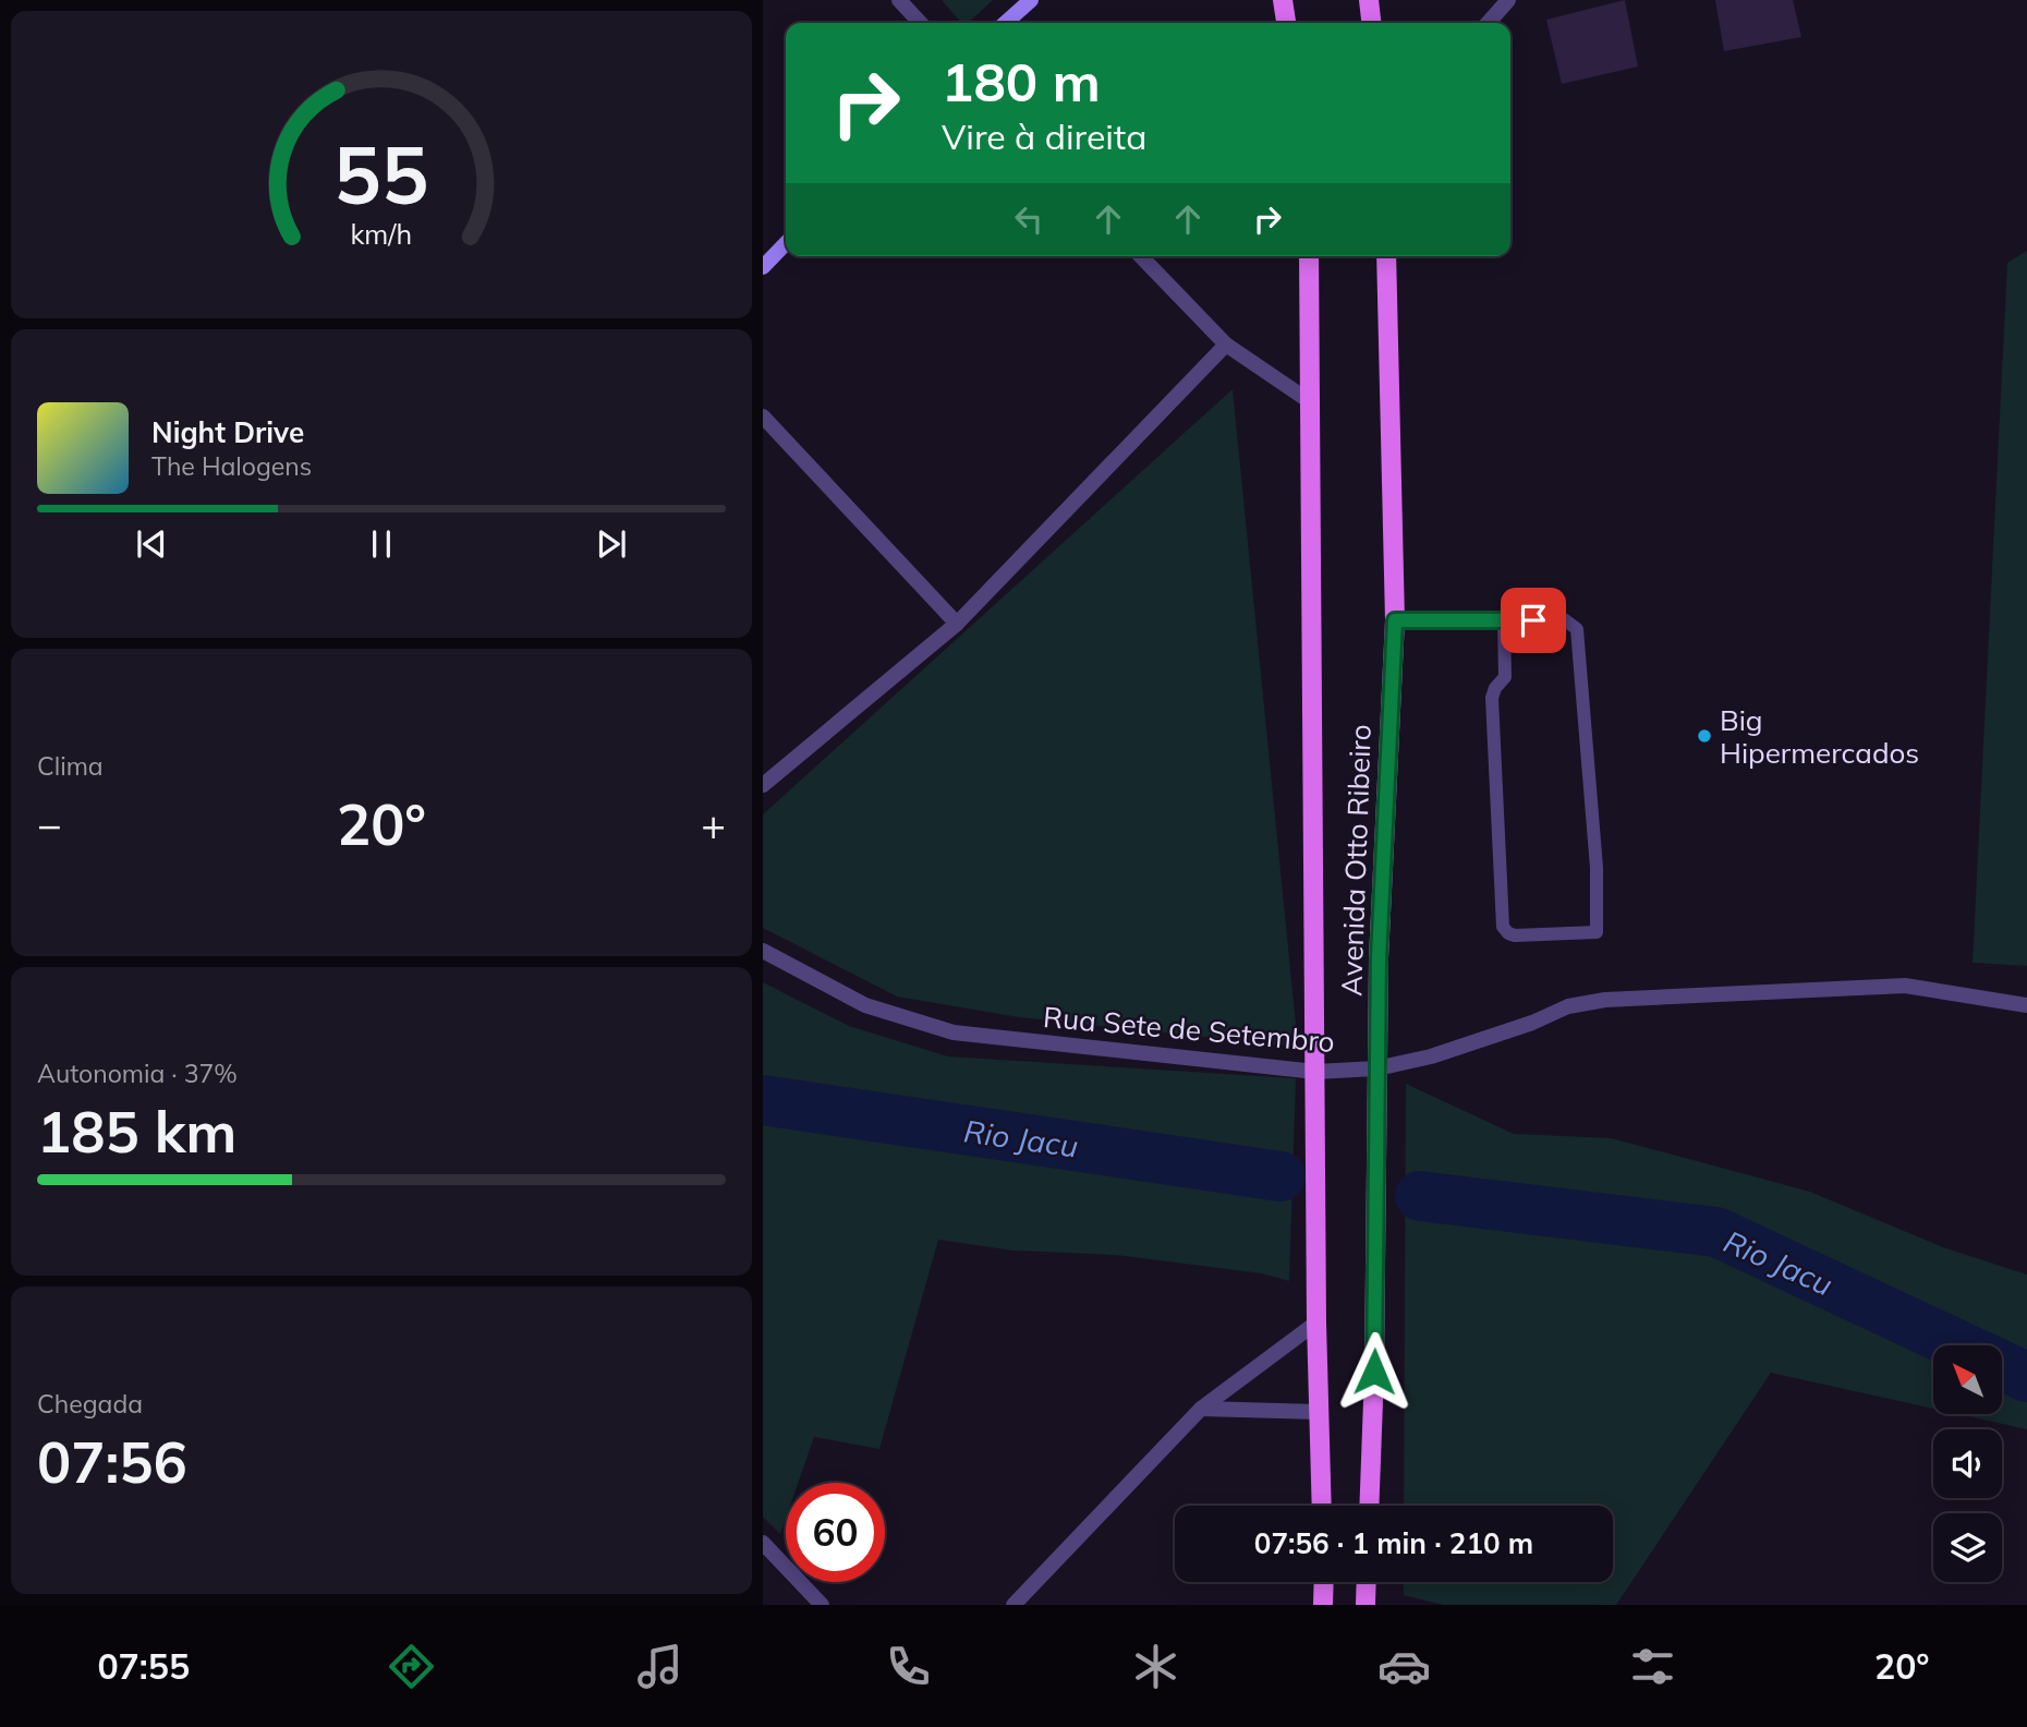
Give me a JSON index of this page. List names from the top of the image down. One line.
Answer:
{"streets":{"main road":["Avenida Otto Ribeiro"],"street":["Rua Sete de Setembro"]},"crossings":[["Avenida Otto Ribeiro","Rua Sete de Setembro"]],"water":["Rio Jacu"],"places":["Big Hipermercados"],"north":"top left","page":{"turn":["180 m","Vire à direita"],"song":["Night Drive","The Halogens"],"tile":["Clima",["Autonomia · 37%","185 km"],["Chegada","07:56"]],"heat":["−","20°","+"],"limit":"60","trip":"07:56 · 1 min · 210 m","tabs":["07:55","20°"],"gauge":["55","km/h"]}}
